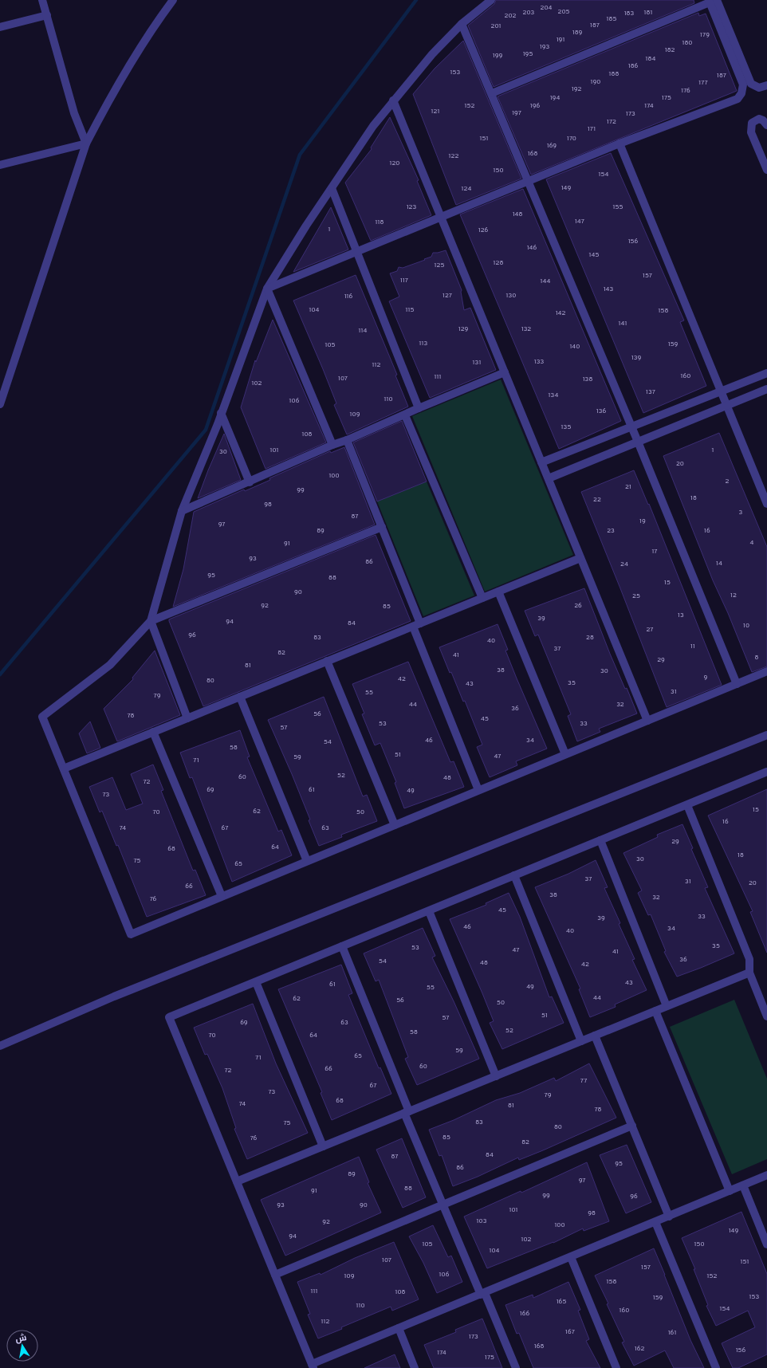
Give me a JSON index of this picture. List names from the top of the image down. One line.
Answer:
{"house_numbers":["204","205","203","181","183","202","185","187","201","189","179","191","180","193","182","195","199","184","186","153","188","187","190","177","192","176","194","175","152","196","174","121","197","173","172","171","151","170","169","168","122","120","150","154","149","124","123","155","148","147","118","1","126","156","146","145","128","125","157","117","144","143","127","130","116","104","115","158","142","141","129","132","114","113","159","105","140","139","133","131","112","160","111","107","138","102","137","134","110","106","136","109","135","108","101","1","30","20","100","2","21","99","18","22","98","3","87","19","97","89","23","16","4","91","17","93","86","14","24","95","88","15","90","12","25","92","26","85","13","39","94","84","10","27","96","83","28","40","11","37","82","41","8","29","81","38","30","9","42","80","35","43","31","55","79","44","32","36","56","78","45","53","33","57","46","34","54","58","51","47","59","71","52","60","48","72","69","61","49","73","15","62","70","50","16","74","67","63","29","64","68","18","30","75","65","37","31","20","66","38","32","76","45","33","39","46","34","40","35","53","47","41","36","54","48","42","43","61","49","55","44","62","56","50","51","57","69","63","52","58","70","64","59","65","71","60","66","72","77","67","73","79","68","74","81","78","83","75","80","85","76","82","84","87","95","86","89","97","88","91","99","96","93","90","101","98","103","92","100","149","94","102","105","150","104","107","151","157","106","109","152","158","111","108","153","159","165","110","154","160","166","112","167","161","173","168","162","156","174","175"],"north":"top"}
